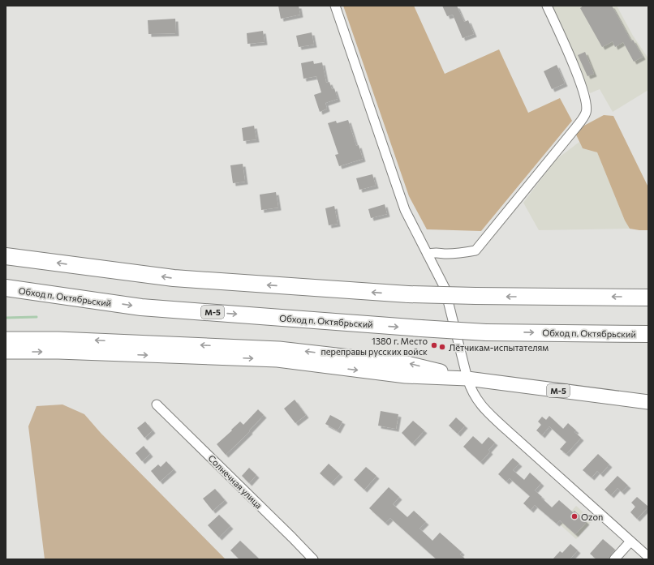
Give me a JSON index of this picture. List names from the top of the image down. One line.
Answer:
{"streets":{"highway":["Обход п. Октябрьский","М-5"],"street":["Солнечная улица"]},"places":["1380 г. Место переправы русских войск","Лётчикам-испытателям","Ozon"]}
